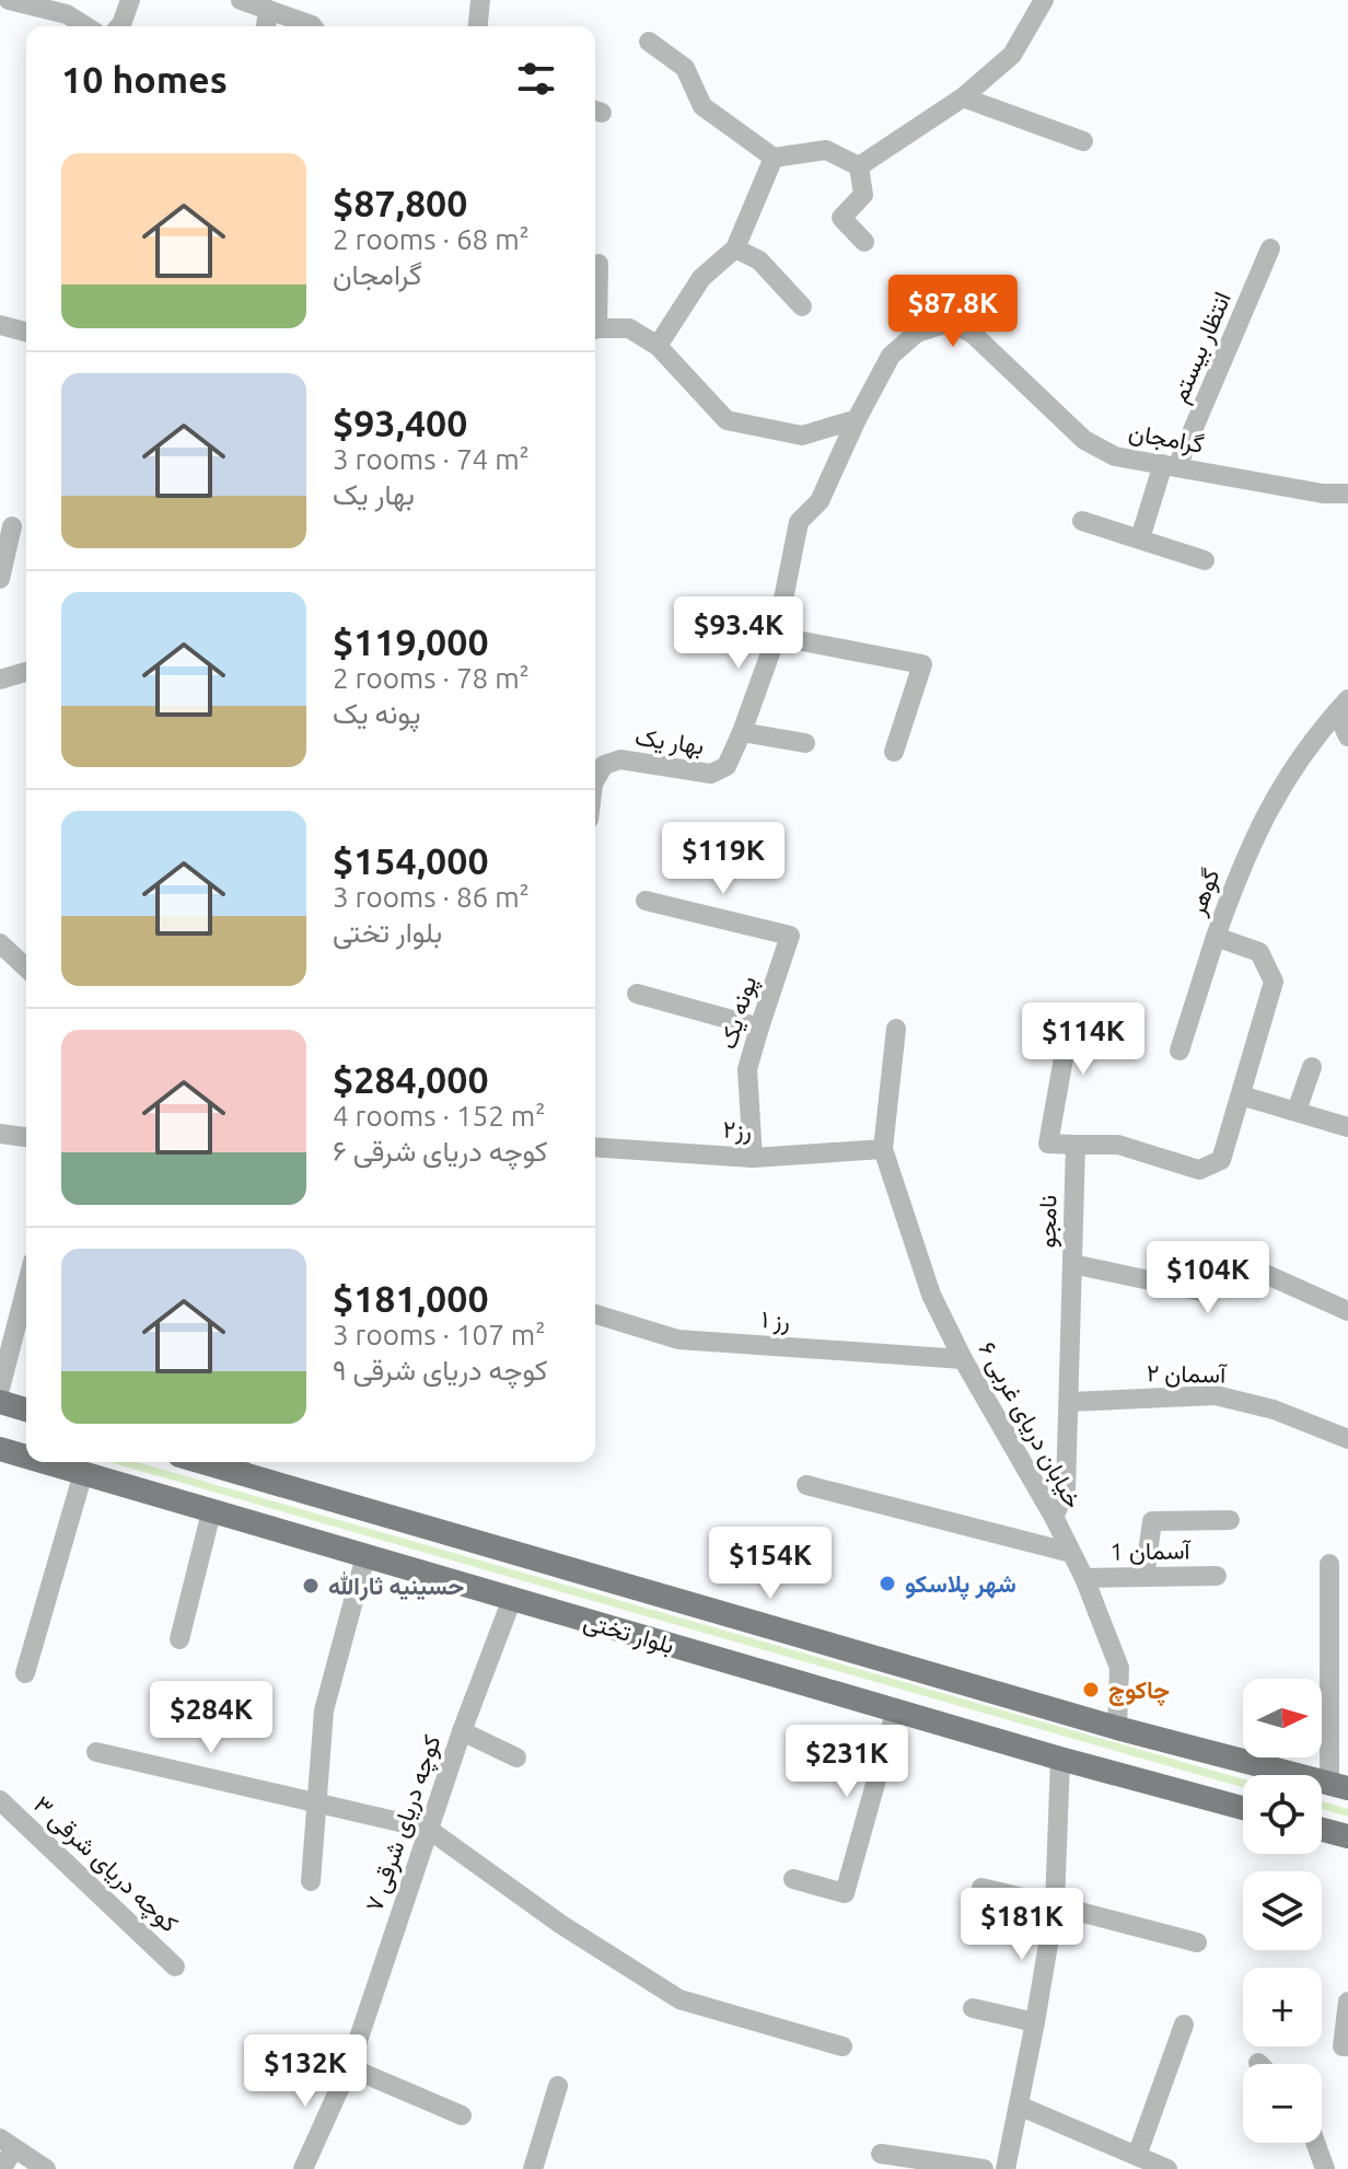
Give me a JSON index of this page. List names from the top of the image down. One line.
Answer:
{"streets":{"main road":["بلوار تختی"],"street":["انتظار بیستم","گرامجان","بهار یک","گوهر","پونه یک","رز۲","نامجو","رز ۱","آسمان ۲","خیابان دریای غربی ۶","آسمان 1","کوچه دریای شرقی ۷","کوچه دریای شرقی ۳"]},"crossings":[["انتظار بیستم","گرامجان"],["گرامجان","بهار یک"],["پونه یک","رز۲"],["رز۲","خیابان دریای غربی ۶"],["نامجو","آسمان ۲"],["نامجو","خیابان دریای غربی ۶"],["رز ۱","خیابان دریای غربی ۶"],["خیابان دریای غربی ۶","آسمان 1"],["خیابان دریای غربی ۶","بلوار تختی"],["بلوار تختی","کوچه دریای شرقی ۷"]],"places":["شهر پلاسکو","حسینیه ثارالله","چاکوچ"],"north":"right","page":{"heading":"10 homes","list":[{"name":"$87,800","note":"2 rooms · 68 m² · گرامجان"},{"name":"$93,400","note":"3 rooms · 74 m² · بهار یک"},{"name":"$119,000","note":"2 rooms · 78 m² · پونه یک"},{"name":"$154,000","note":"3 rooms · 86 m² · بلوار تختی"},{"name":"$284,000","note":"4 rooms · 152 m² · کوچه دریای شرقی ۶"},{"name":"$181,000","note":"3 rooms · 107 m² · کوچه دریای شرقی ۹"}],"price":["$87.8K","$93.4K","$119K","$114K","$104K","$154K","$284K","$231K","$181K","$132K"],"map_buttons":["+","−"]}}
